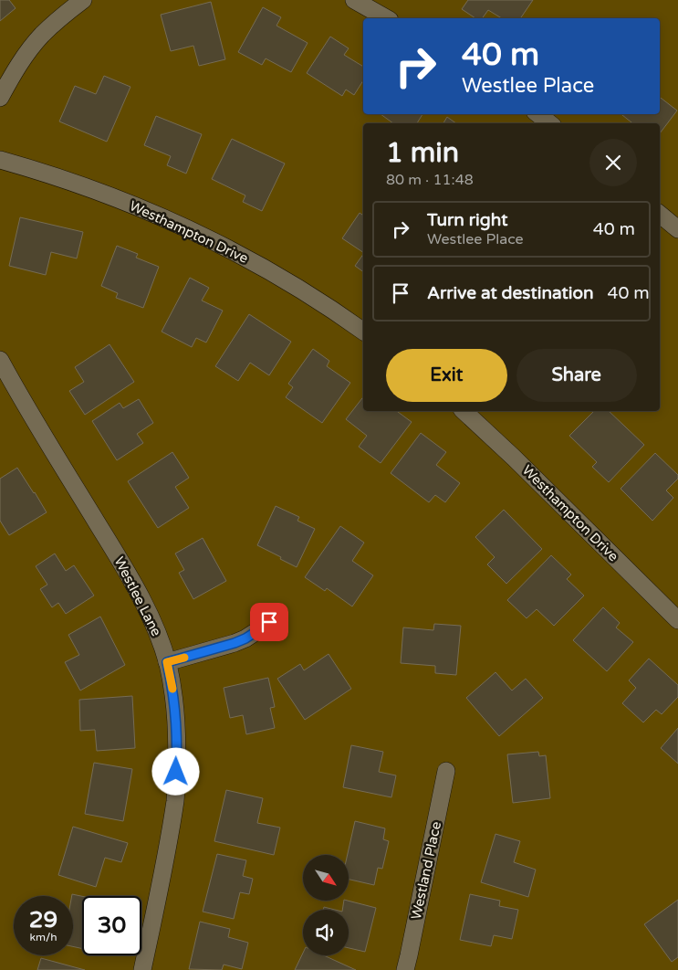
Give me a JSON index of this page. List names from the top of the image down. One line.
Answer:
{"streets":{"street":["Westhampton Drive","Westlee Lane","Westland Place"]},"north":"bottom right","page":{"turn":["40 m","Westlee Place"],"heading":["1 min","80 m · 11:48"],"list":[{"name":"Turn right","note":"Westlee Place","value":"40 m"},{"name":"Arrive at destination","value":"40 m"}],"buttons":["Exit","Share"],"speed":"29 km/h","limit":"30"}}
